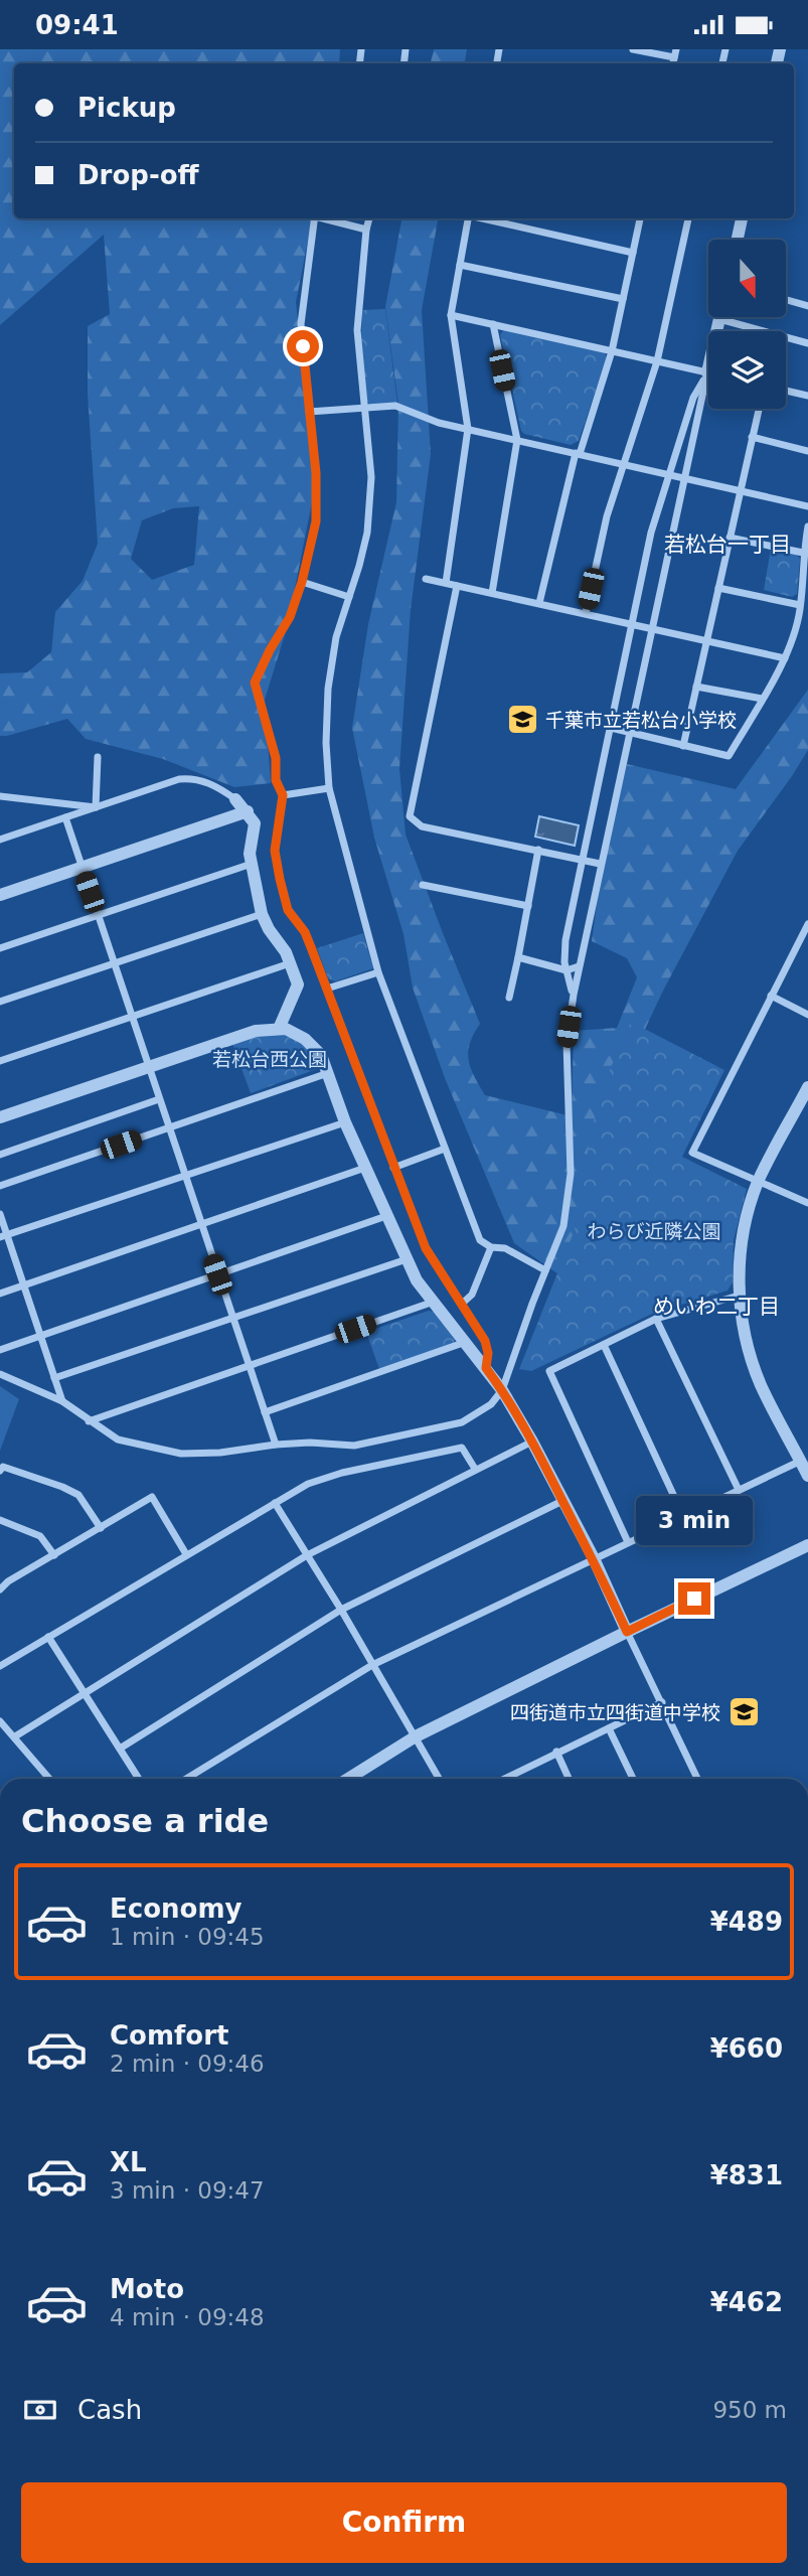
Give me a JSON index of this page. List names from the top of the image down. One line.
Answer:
{"districts":["若松台一丁目","めいわ二丁目"],"parks":["若松台西公園","わらび近隣公園"],"places":{"school or university":["千葉市立若松台小学校","四街道市立四街道中学校"]},"north":"bottom","page":{"status":"09:41","banner":["Pickup","Drop-off"],"bubble":"3 min","heading":"Choose a ride","list":[{"name":"Economy","note":"1 min · 09:45","value":"¥489"},{"name":"Comfort","note":"2 min · 09:46","value":"¥660"},{"name":"XL","note":"3 min · 09:47","value":"¥831"},{"name":"Moto","note":"4 min · 09:48","value":"¥462"}],"pay":["Cash","950 m"],"buttons":"Confirm"}}
